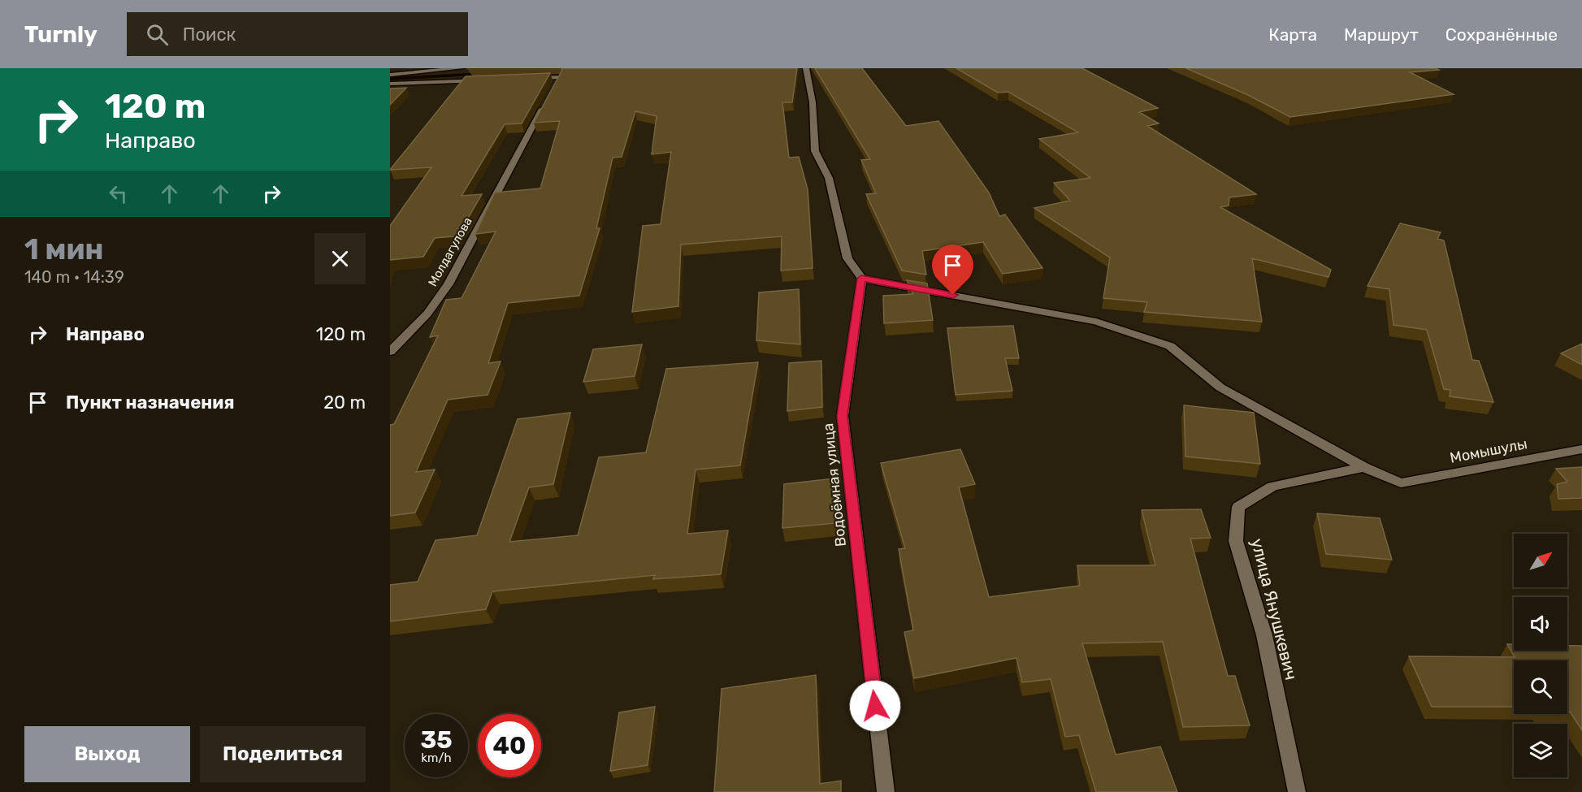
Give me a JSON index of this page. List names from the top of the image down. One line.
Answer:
{"streets":{"street":["Молдагулова","Момышулы","Водоёмная улица","улица Янушкевич"]},"crossings":[["Момышулы","улица Янушкевич"]],"north":"top right","page":{"header":"Turnly","search":"Поиск","nav":["Карта","Маршрут","Сохранённые"],"turn":["120 m","Направо"],"heading":["1 мин","140 m · 14:39"],"list":[{"name":"Направо","value":"120 m"},{"name":"Пункт назначения","value":"20 m"}],"speed":"35 km/h","limit":"40","buttons":["Выход","Поделиться"]}}
